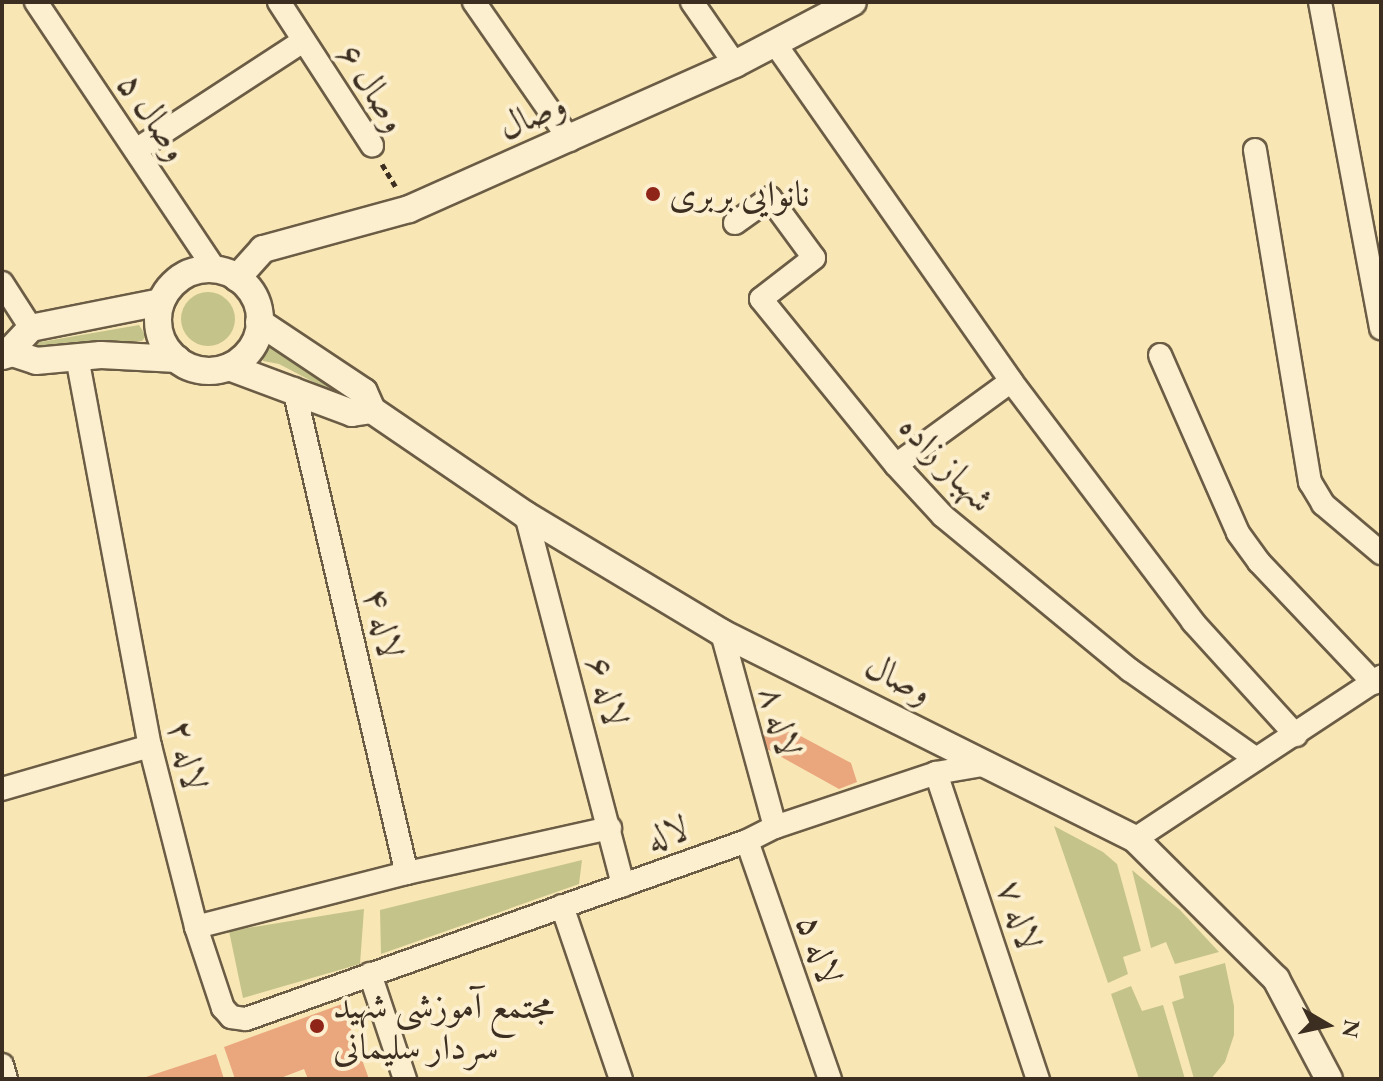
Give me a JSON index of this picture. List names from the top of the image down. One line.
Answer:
{"streets":{"street":["وصال ۶","وصال","وصال ۵","شهباز زاده","لاله ۴","لاله ۶","لاله ۸","لاله ۲","لاله","لاله ۷","لاله ۵"]},"crossings":[["وصال ۶","وصال"],["وصال","وصال ۵"],["وصال","لاله ۶"],["وصال","لاله ۸"],["وصال","لاله"],["لاله ۶","لاله"],["لاله ۸","لاله"],["لاله ۲","لاله"],["لاله","لاله ۷"],["لاله","لاله ۵"]],"places":["نانوایی بربری","مجتمع آموزشی شهید سردار سلیمانی"],"north":"right"}
